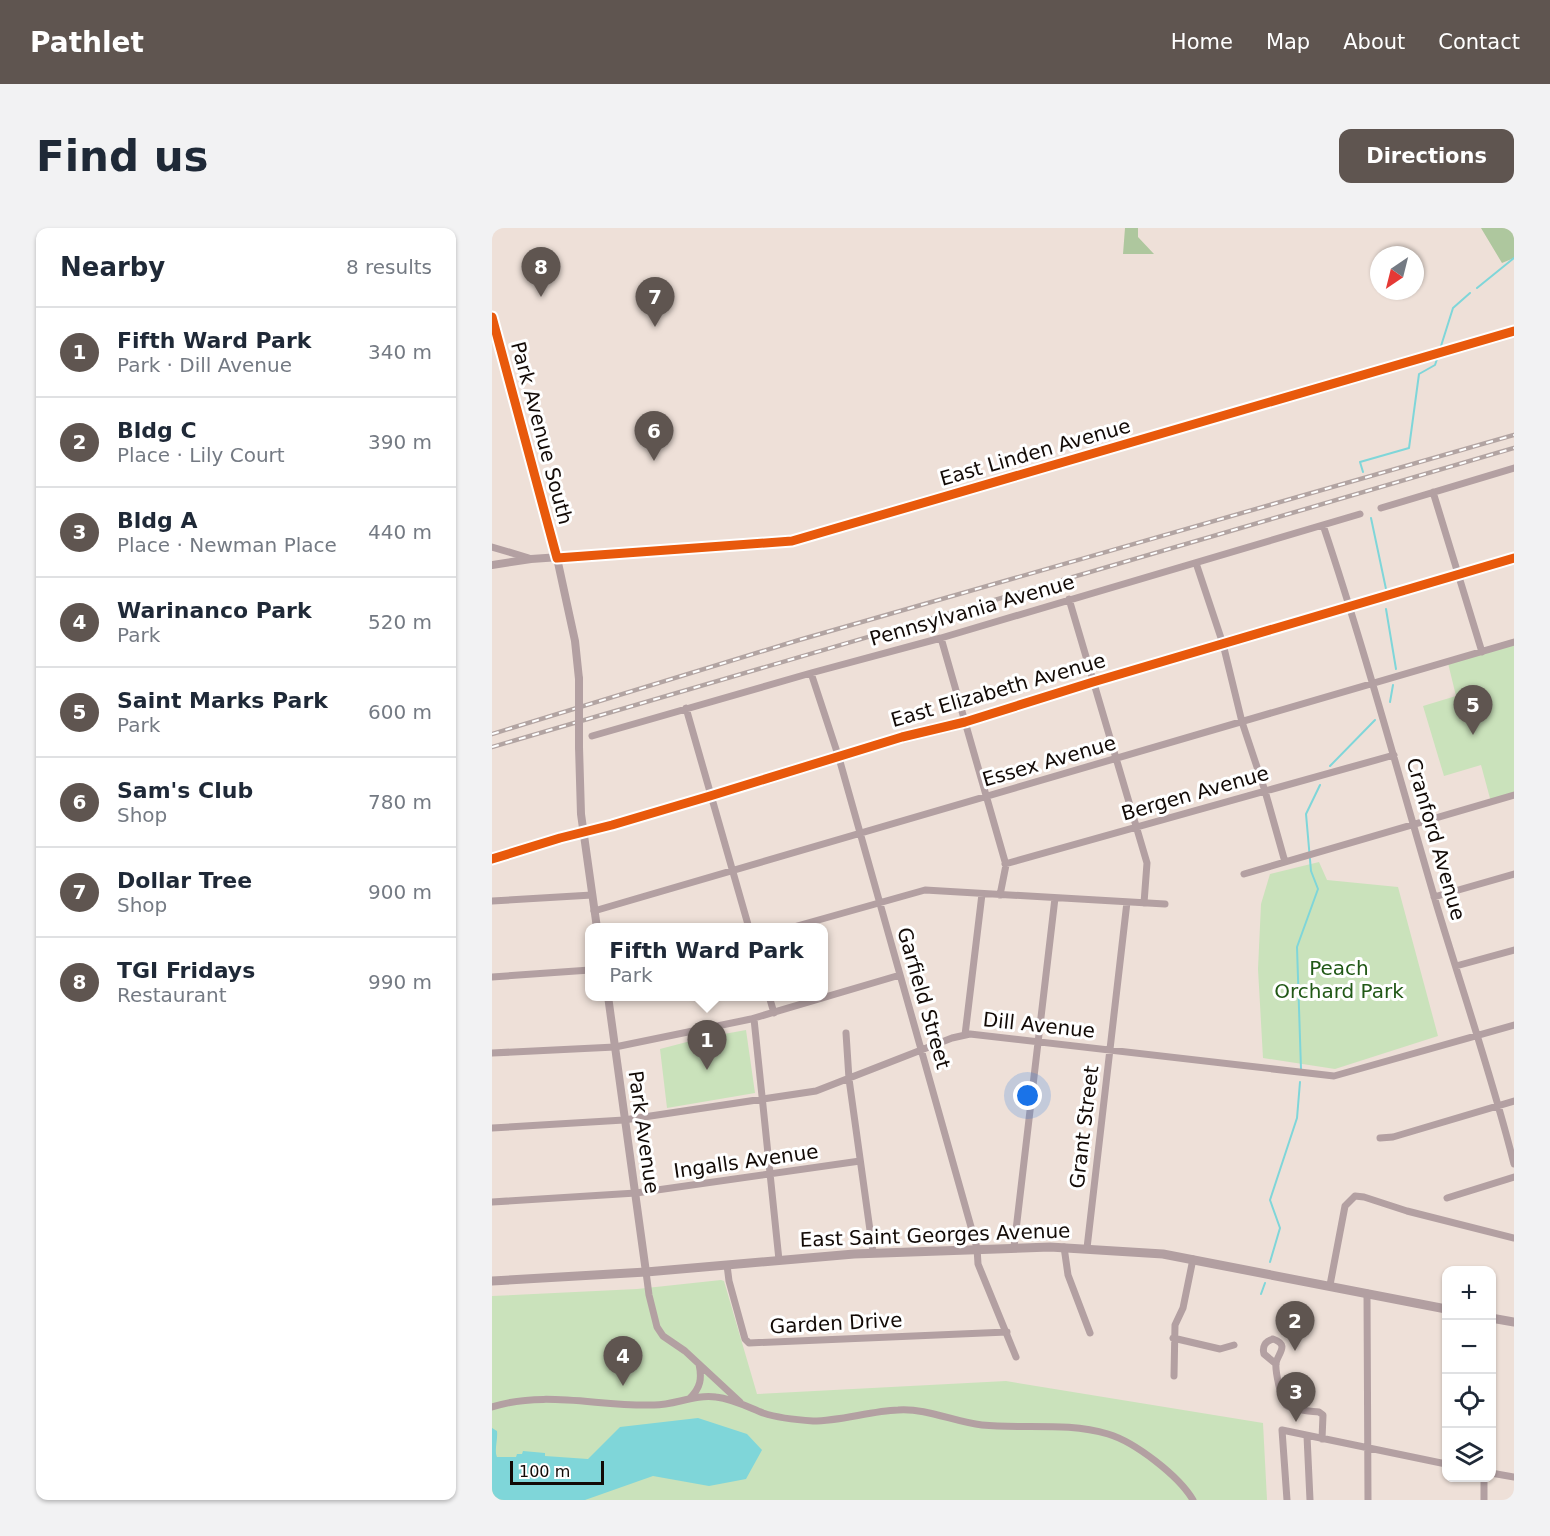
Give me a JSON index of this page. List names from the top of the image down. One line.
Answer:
{"streets":{"main road":["East Saint Georges Avenue"],"street":["Park Avenue South","East Linden Avenue","Pennsylvania Avenue","East Elizabeth Avenue","Essex Avenue","Bergen Avenue","Cranford Avenue","Garfield Street","Dill Avenue","Grant Street","Park Avenue","Ingalls Avenue","Garden Drive"]},"crossings":[["Park Avenue South","East Linden Avenue"],["Park Avenue South","East Elizabeth Avenue"],["Pennsylvania Avenue","Cranford Avenue"],["Pennsylvania Avenue","Garfield Street"],["East Elizabeth Avenue","Cranford Avenue"],["East Elizabeth Avenue","Garfield Street"],["Essex Avenue","Cranford Avenue"],["Essex Avenue","Garfield Street"],["Bergen Avenue","Cranford Avenue"],["Cranford Avenue","Dill Avenue"],["Garfield Street","Dill Avenue"],["Garfield Street","East Saint Georges Avenue"],["Garfield Street","Garden Drive"],["Dill Avenue","Grant Street"],["Dill Avenue","Park Avenue"],["Grant Street","East Saint Georges Avenue"],["Park Avenue","Ingalls Avenue"],["Park Avenue","East Saint Georges Avenue"],["East Saint Georges Avenue","Garden Drive"]],"parks":["Peach Orchard Park"],"scale_bar":"100 m","north":"bottom left","page":{"header":"Pathlet","nav":["Home","Map","About","Contact"],"buttons":"Directions","title":"Find us","heading":["Nearby","8 results"],"pins":["8","7","6","5","1","2","4","3"],"list":[{"mark":"1","name":"Fifth Ward Park","note":"Park · Dill Avenue","value":"340 m"},{"mark":"2","name":"Bldg C","note":"Place · Lily Court","value":"390 m"},{"mark":"3","name":"Bldg A","note":"Place · Newman Place","value":"440 m"},{"mark":"4","name":"Warinanco Park","note":"Park","value":"520 m"},{"mark":"5","name":"Saint Marks Park","note":"Park","value":"600 m"},{"mark":"6","name":"Sam's Club","note":"Shop","value":"780 m"},{"mark":"7","name":"Dollar Tree","note":"Shop","value":"900 m"},{"mark":"8","name":"TGI Fridays","note":"Restaurant","value":"990 m"}],"popup":["Fifth Ward Park","Park"],"map_buttons":["+","−"],"scale":"100 m"}}
